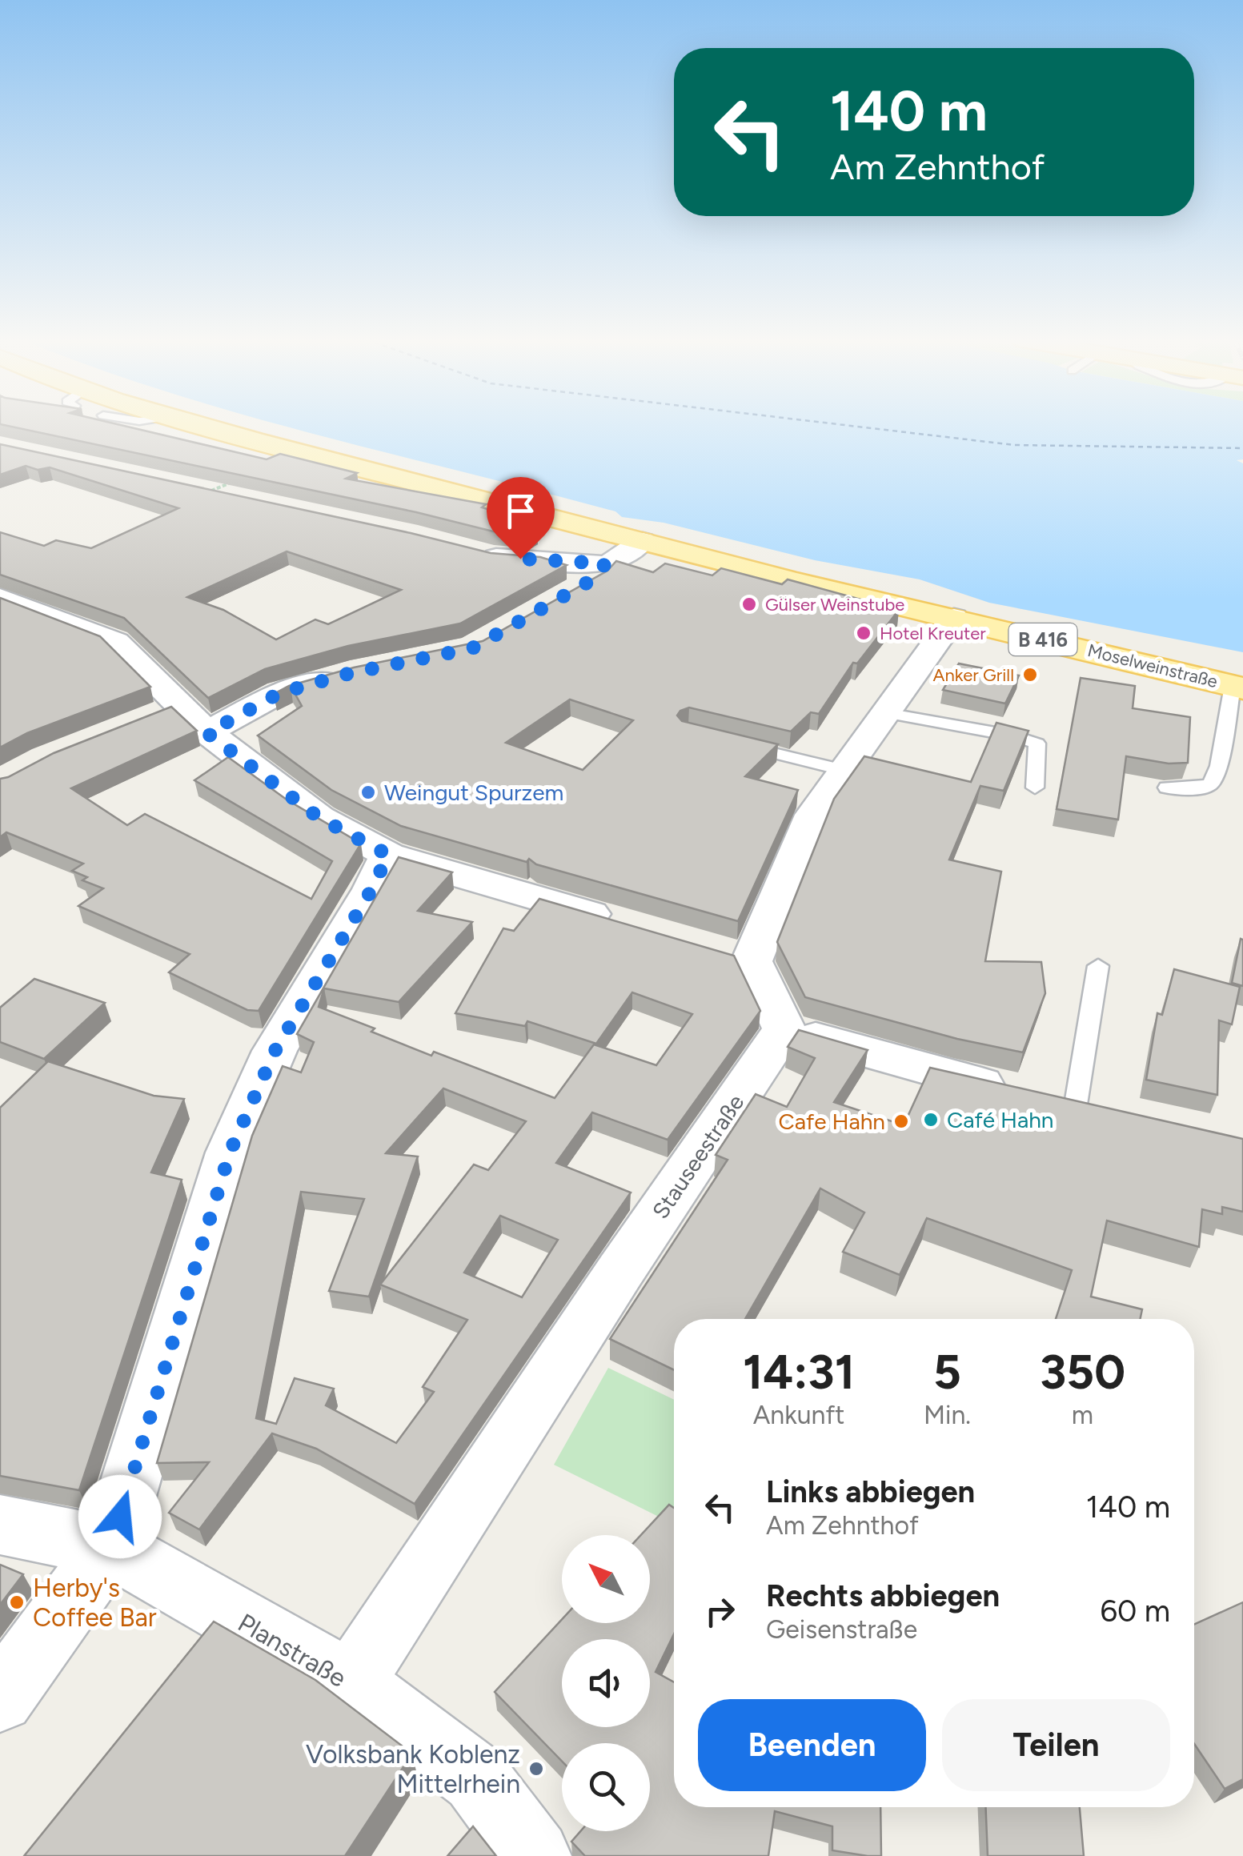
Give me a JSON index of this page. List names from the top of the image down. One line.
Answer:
{"streets":{"main road":["B 416","Moselweinstraße"],"street":["Stauseestraße","Planstraße"]},"crossings":[["B 416","Moselweinstraße"],["Stauseestraße","Planstraße"]],"places":["Gülser Weinstube","Hotel Kreuter","Anker Grill","Weingut Spurzem","Café Hahn","Cafe Hahn","Herby's Coffee Bar","Volksbank Koblenz Mittelrhein"],"north":"top left","page":{"turn":["140 m","Am Zehnthof"],"eta":["14:31","Ankunft","5","Min.","350","m"],"list":[{"name":"Links abbiegen","note":"Am Zehnthof","value":"140 m"},{"name":"Rechts abbiegen","note":"Geisenstraße","value":"60 m"}],"buttons":["Beenden","Teilen"]}}
